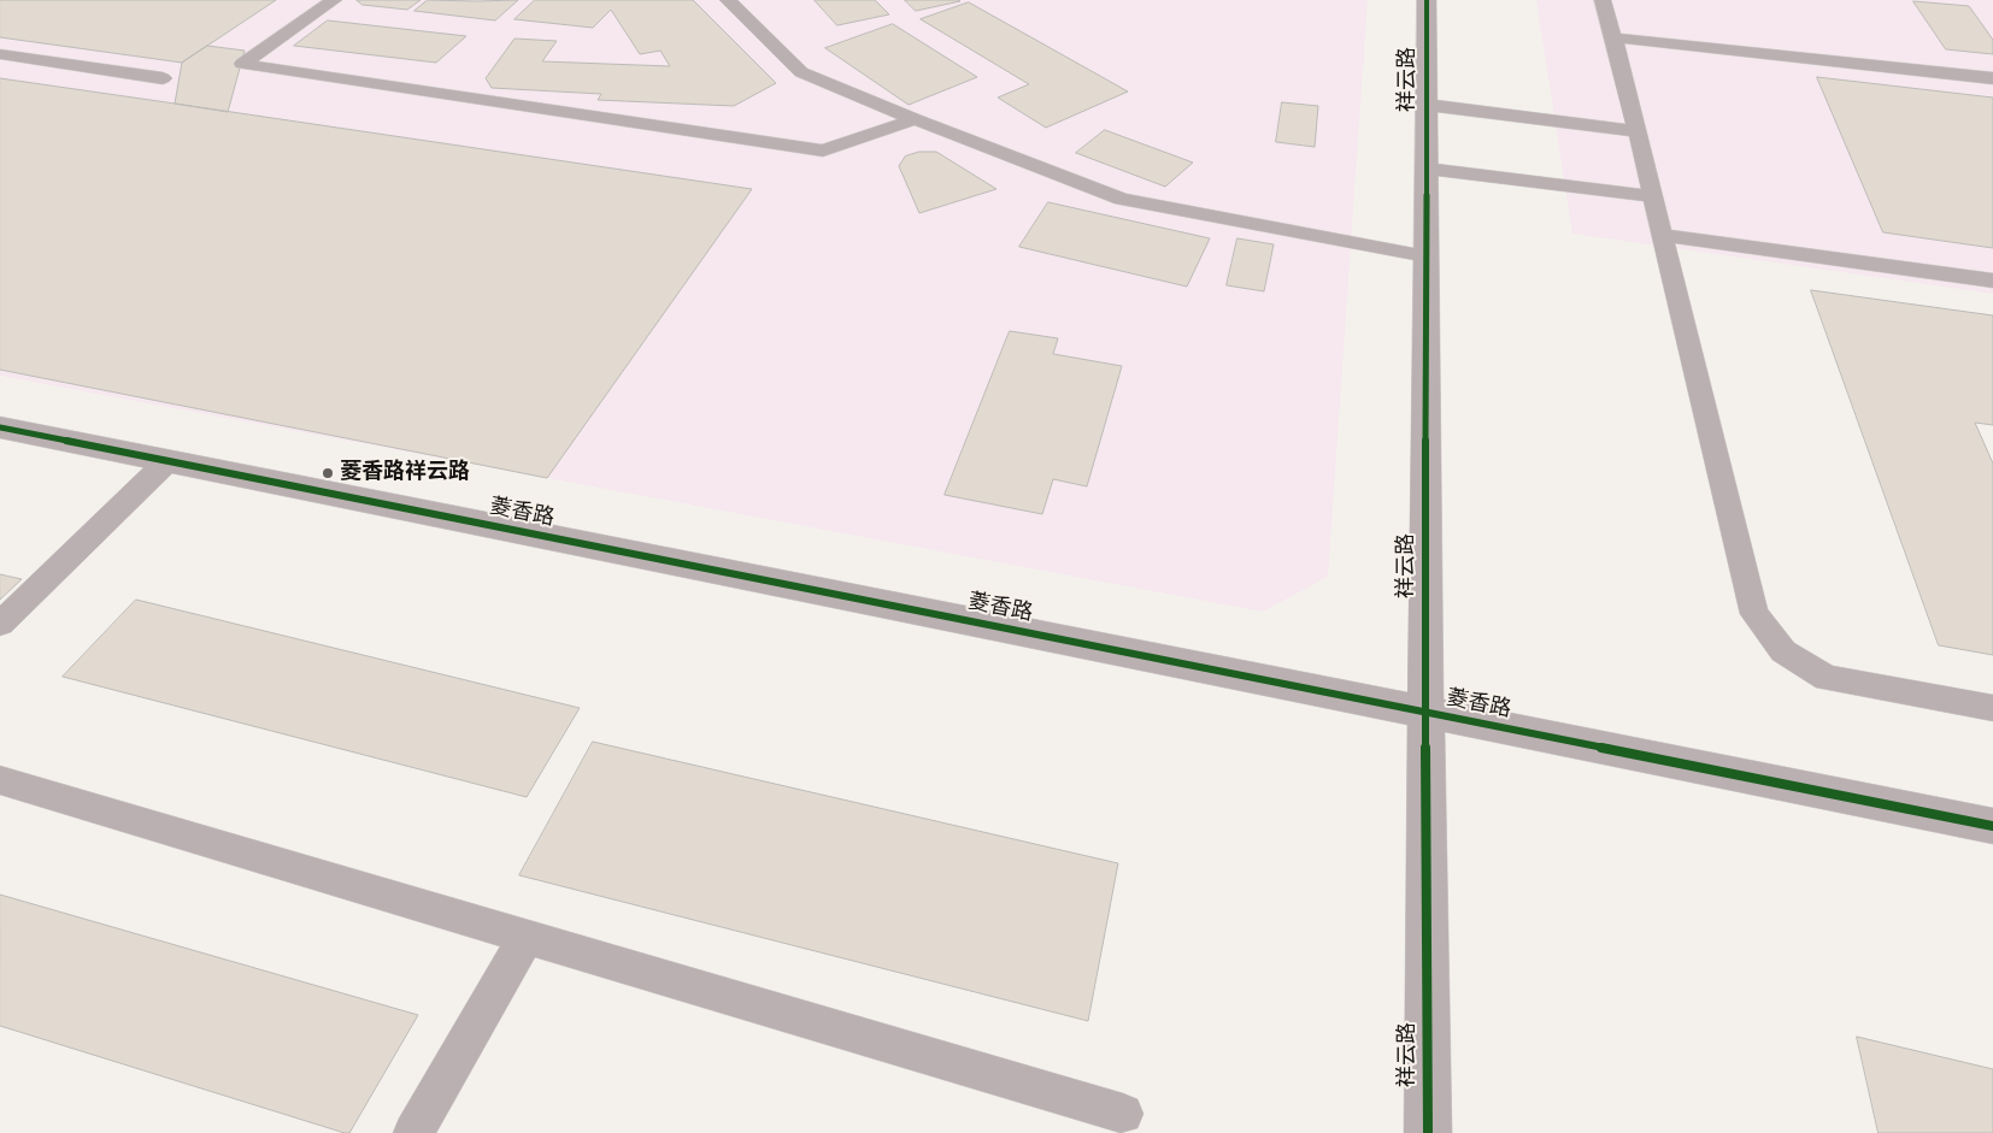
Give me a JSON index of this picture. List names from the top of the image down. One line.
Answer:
{"streets":{"street":["祥云路","菱香路"]},"crossings":[["祥云路","菱香路"]],"places":["菱香路祥云路"]}
